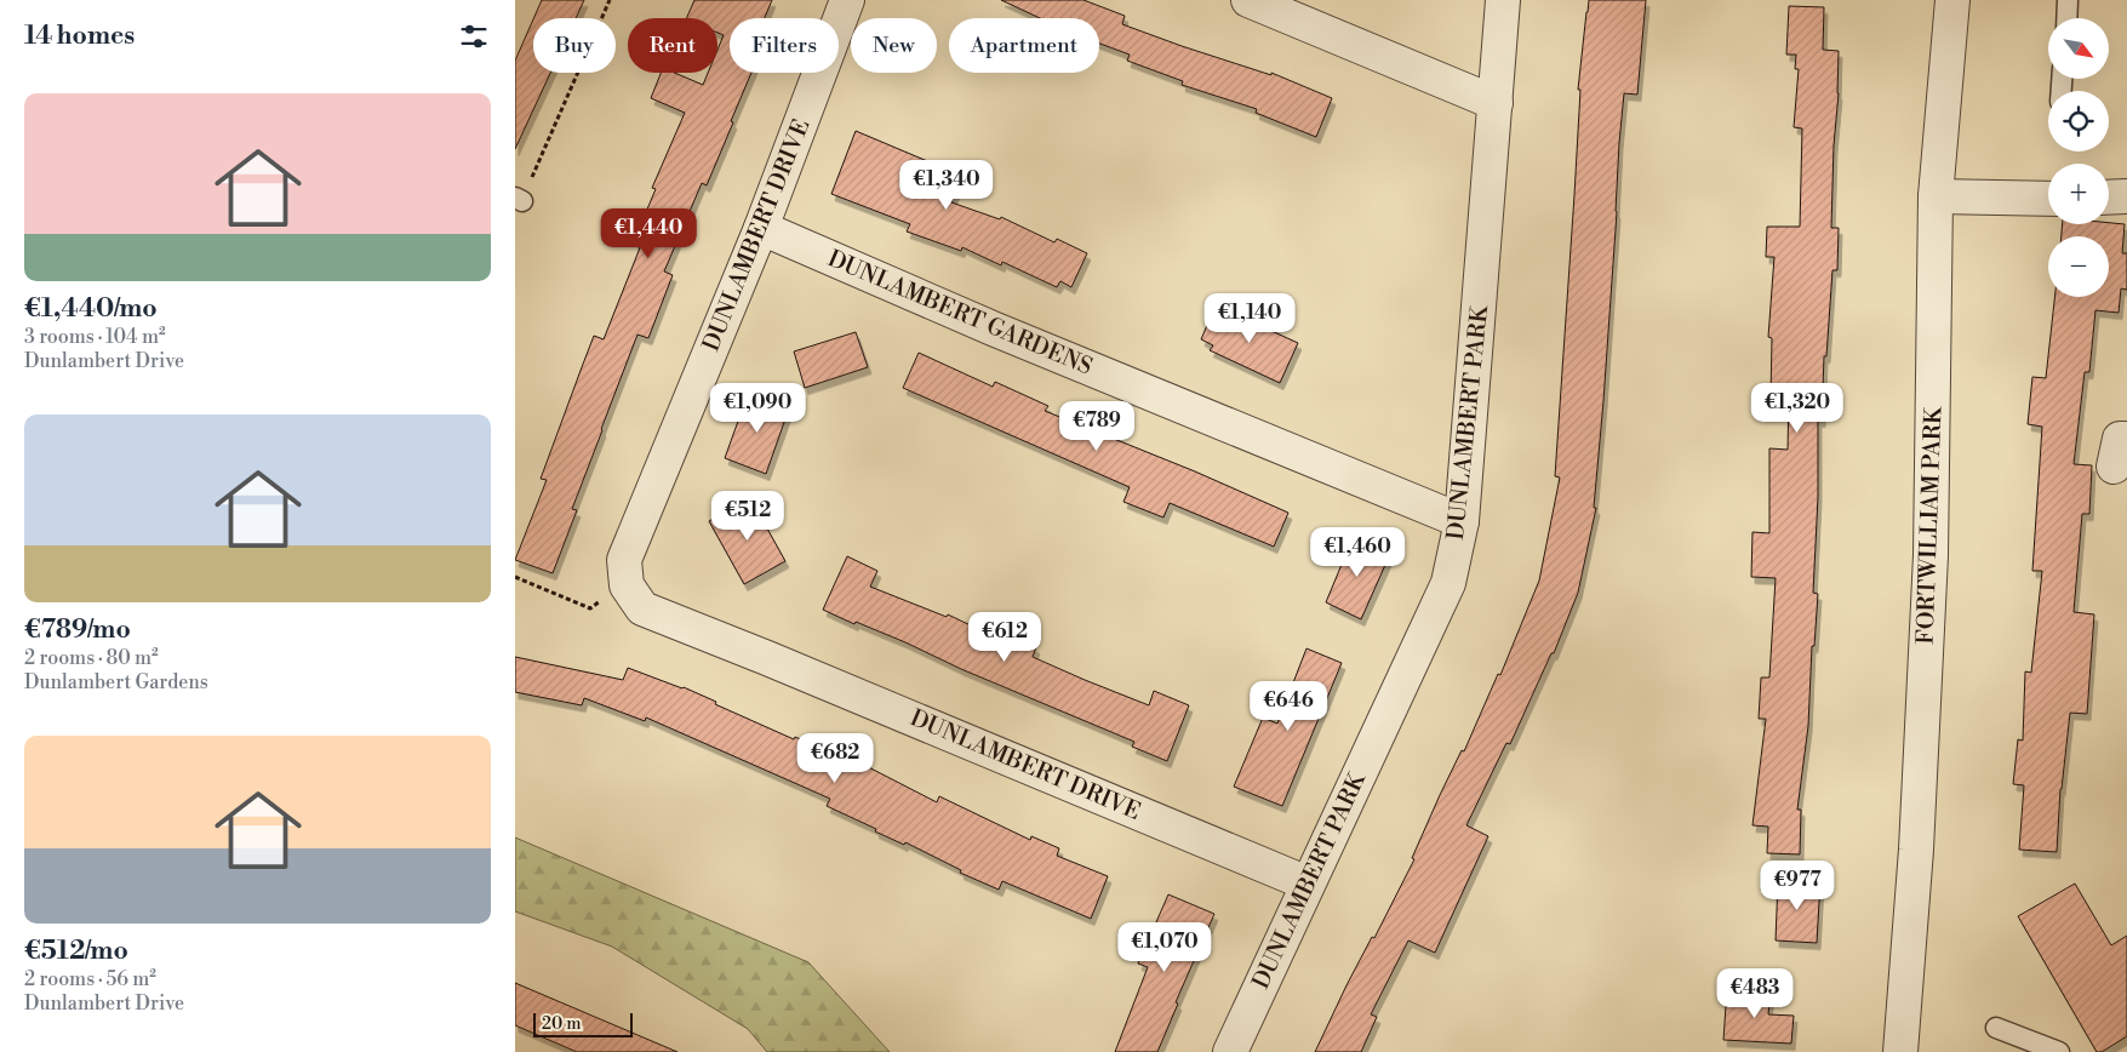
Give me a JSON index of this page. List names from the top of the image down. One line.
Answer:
{"streets":{"street":["DUNLAMBERT DRIVE","DUNLAMBERT GARDENS","DUNLAMBERT PARK","FORTWILLIAM PARK"]},"crossings":[["DUNLAMBERT DRIVE","DUNLAMBERT GARDENS"],["DUNLAMBERT DRIVE","DUNLAMBERT PARK"],["DUNLAMBERT GARDENS","DUNLAMBERT PARK"]],"scale_bar":"20 m","north":"bottom right","page":{"heading":"14 homes","map_buttons":["+","−"],"chip":["Buy","Rent","Filters","New","Apartment"],"list":[{"name":"€1,440/mo","note":"3 rooms · 104 m² · Dunlambert Drive"},{"name":"€789/mo","note":"2 rooms · 80 m² · Dunlambert Gardens"},{"name":"€512/mo","note":"2 rooms · 56 m² · Dunlambert Drive"}],"price":["€1,340","€1,440","€1,140","€1,090","€1,320","€789","€512","€1,460","€612","€646","€682","€977","€1,070","€483"],"scale":"20 m"}}
